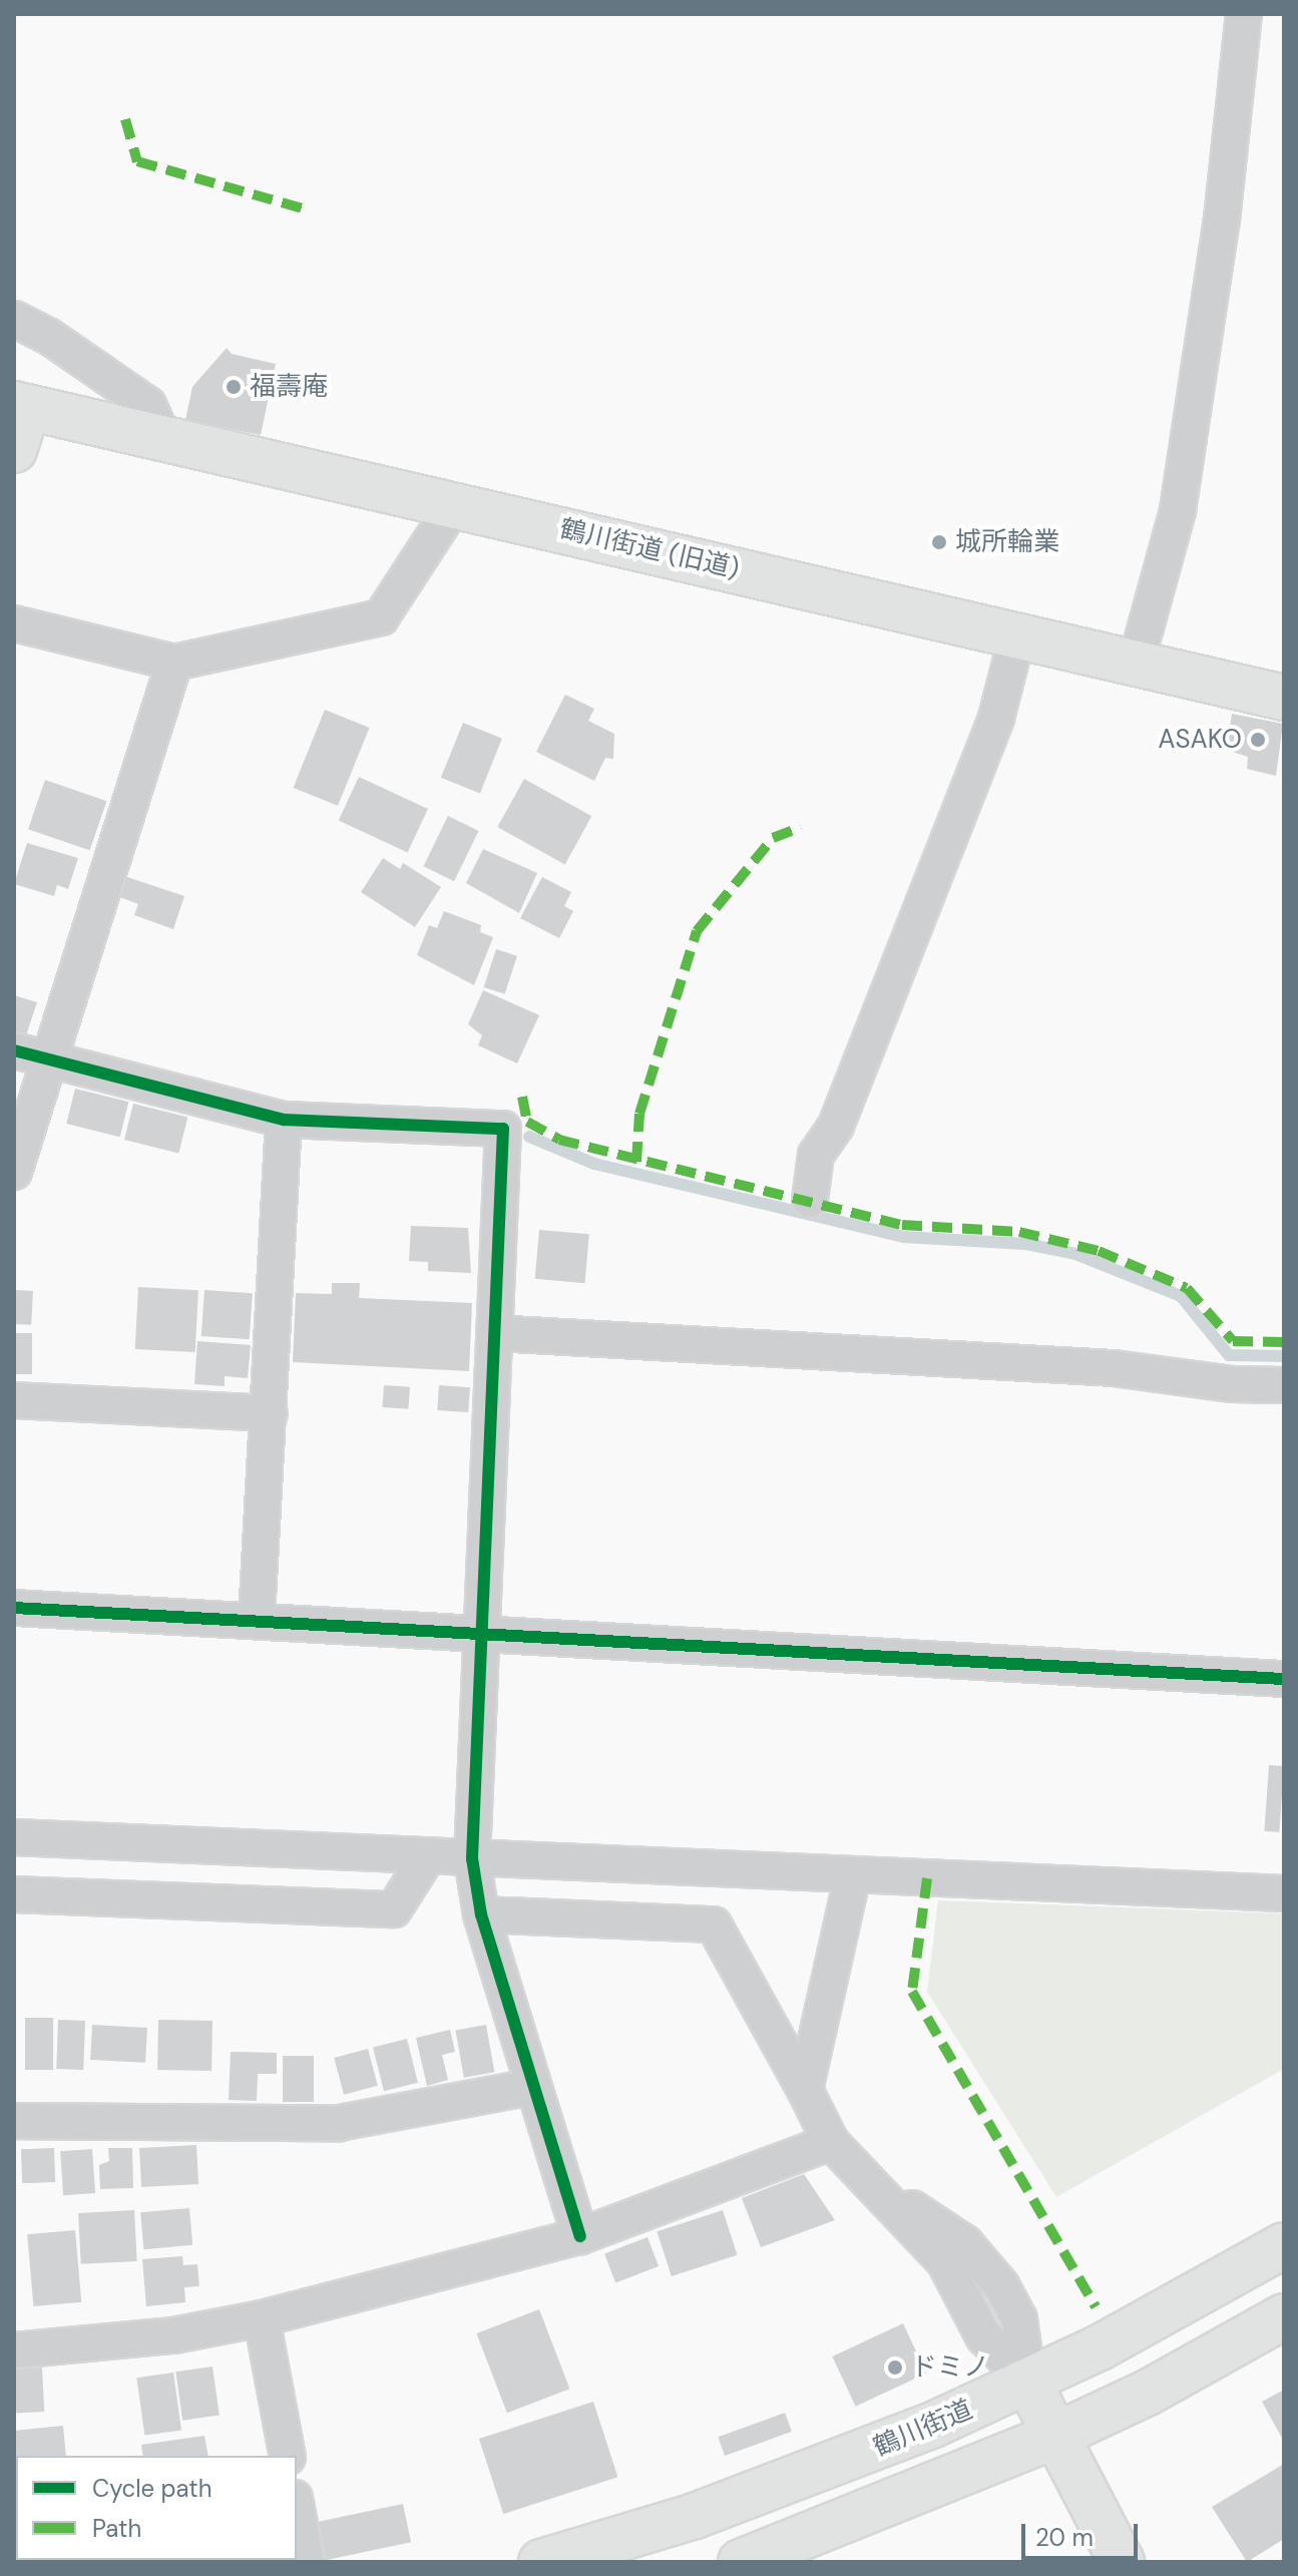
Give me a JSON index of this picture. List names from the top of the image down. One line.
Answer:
{"streets":{"main road":["鶴川街道 (旧道)","鶴川街道"]},"places":["福壽庵","城所輪業","ASAKO","ドミノ"],"legend":["Cycle path","Path"],"scale_bar":"20 m"}
